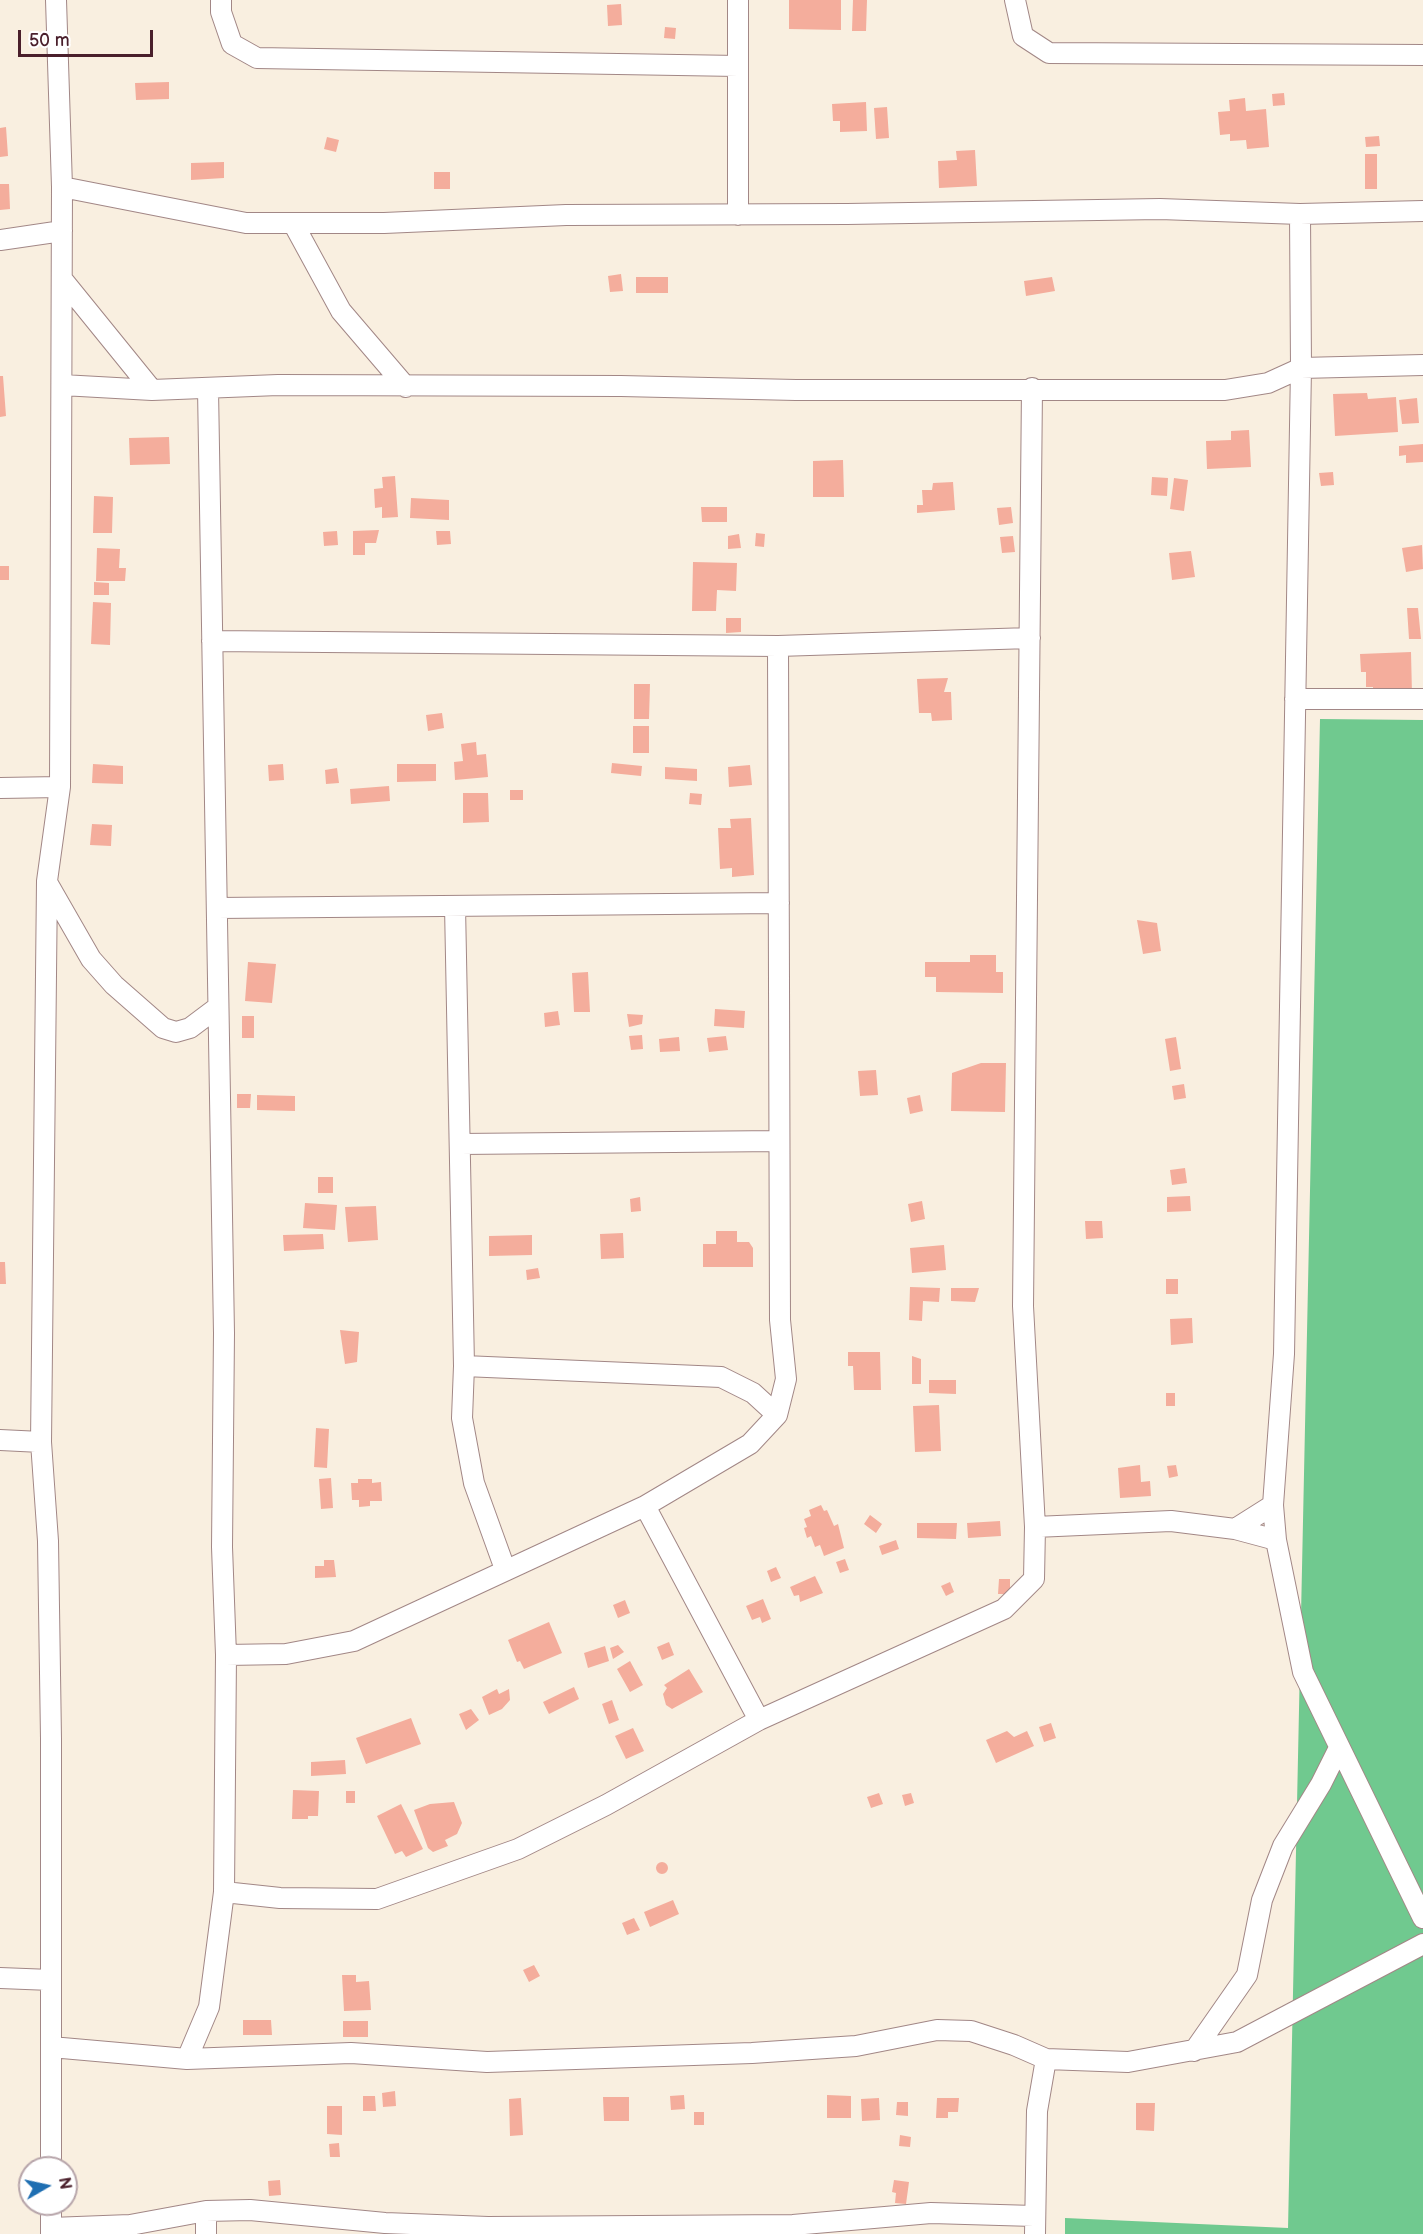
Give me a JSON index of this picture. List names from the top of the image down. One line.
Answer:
{"scale_bar":"50 m","north":"right"}
